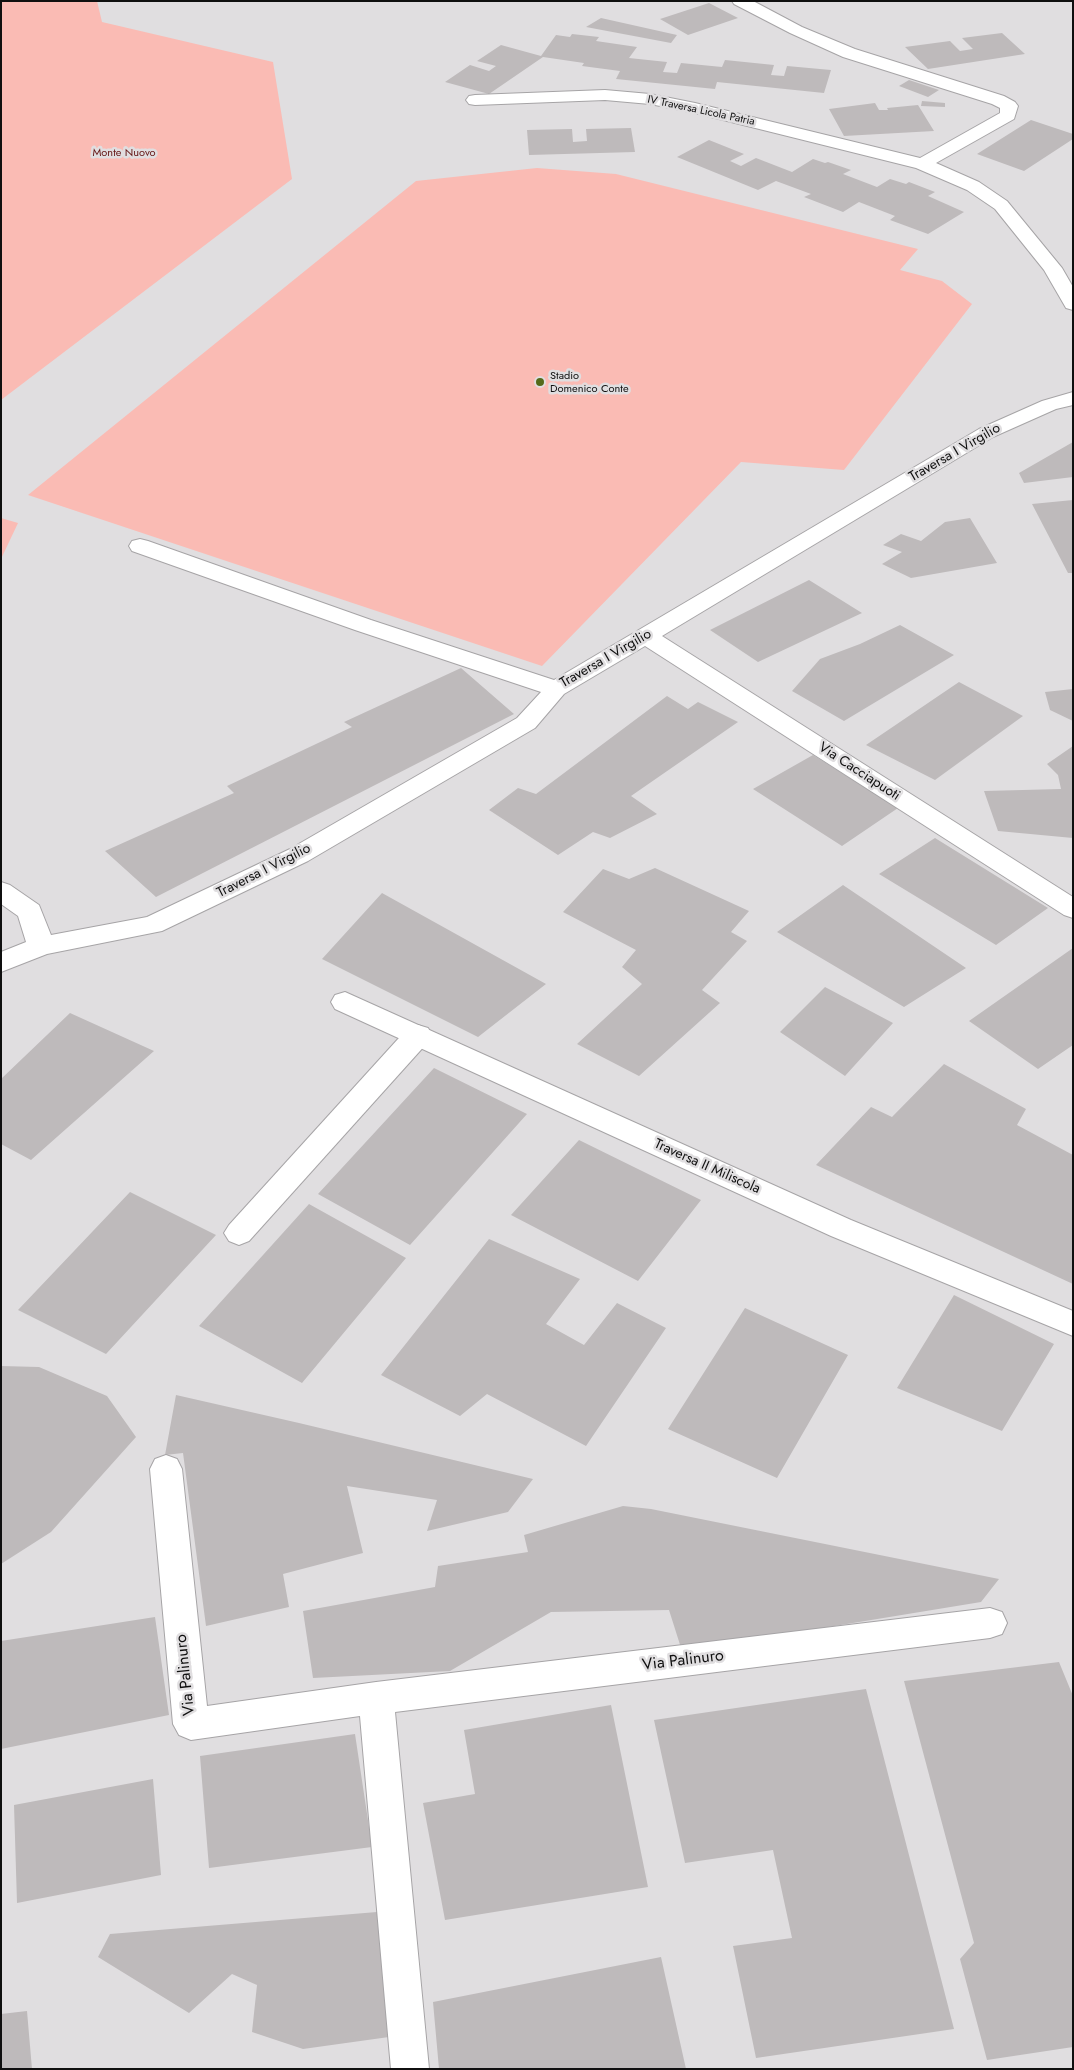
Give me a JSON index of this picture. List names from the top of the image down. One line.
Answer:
{"streets":{"street":["IV Traversa Licola Patria","Traversa I Virgilio","Via Cacciapuoti","Traversa II Miliscola","Via Palinuro"]},"crossings":[["Traversa I Virgilio","Via Cacciapuoti"]],"parks":["Monte Nuovo"],"places":["Stadio Domenico Conte"]}
